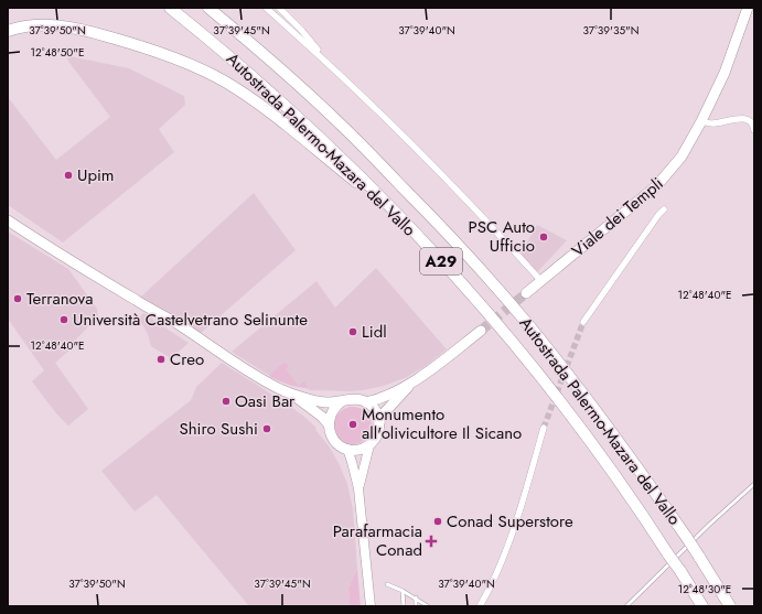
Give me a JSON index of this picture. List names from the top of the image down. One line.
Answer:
{"streets":{"highway":["Autostrada Palermo-Mazara del Vallo","A29"],"main road":["Viale dei Templi"]},"places":{"other":["Upim","PSC Auto Ufficio","Terranova","Università Castelvetrano Selinunte","Lidl","Creo","Oasi Bar","Monumento all'olivicultore Il Sicano","Shiro Sushi","Conad Superstore"],"health":["Parafarmacia Conad"]},"coordinates":["37°39'50\"N","37°39'45\"N","37°39'40\"N","37°39'35\"N","12°48'50\"E","12°48'40\"E","12°48'30\"E"]}
